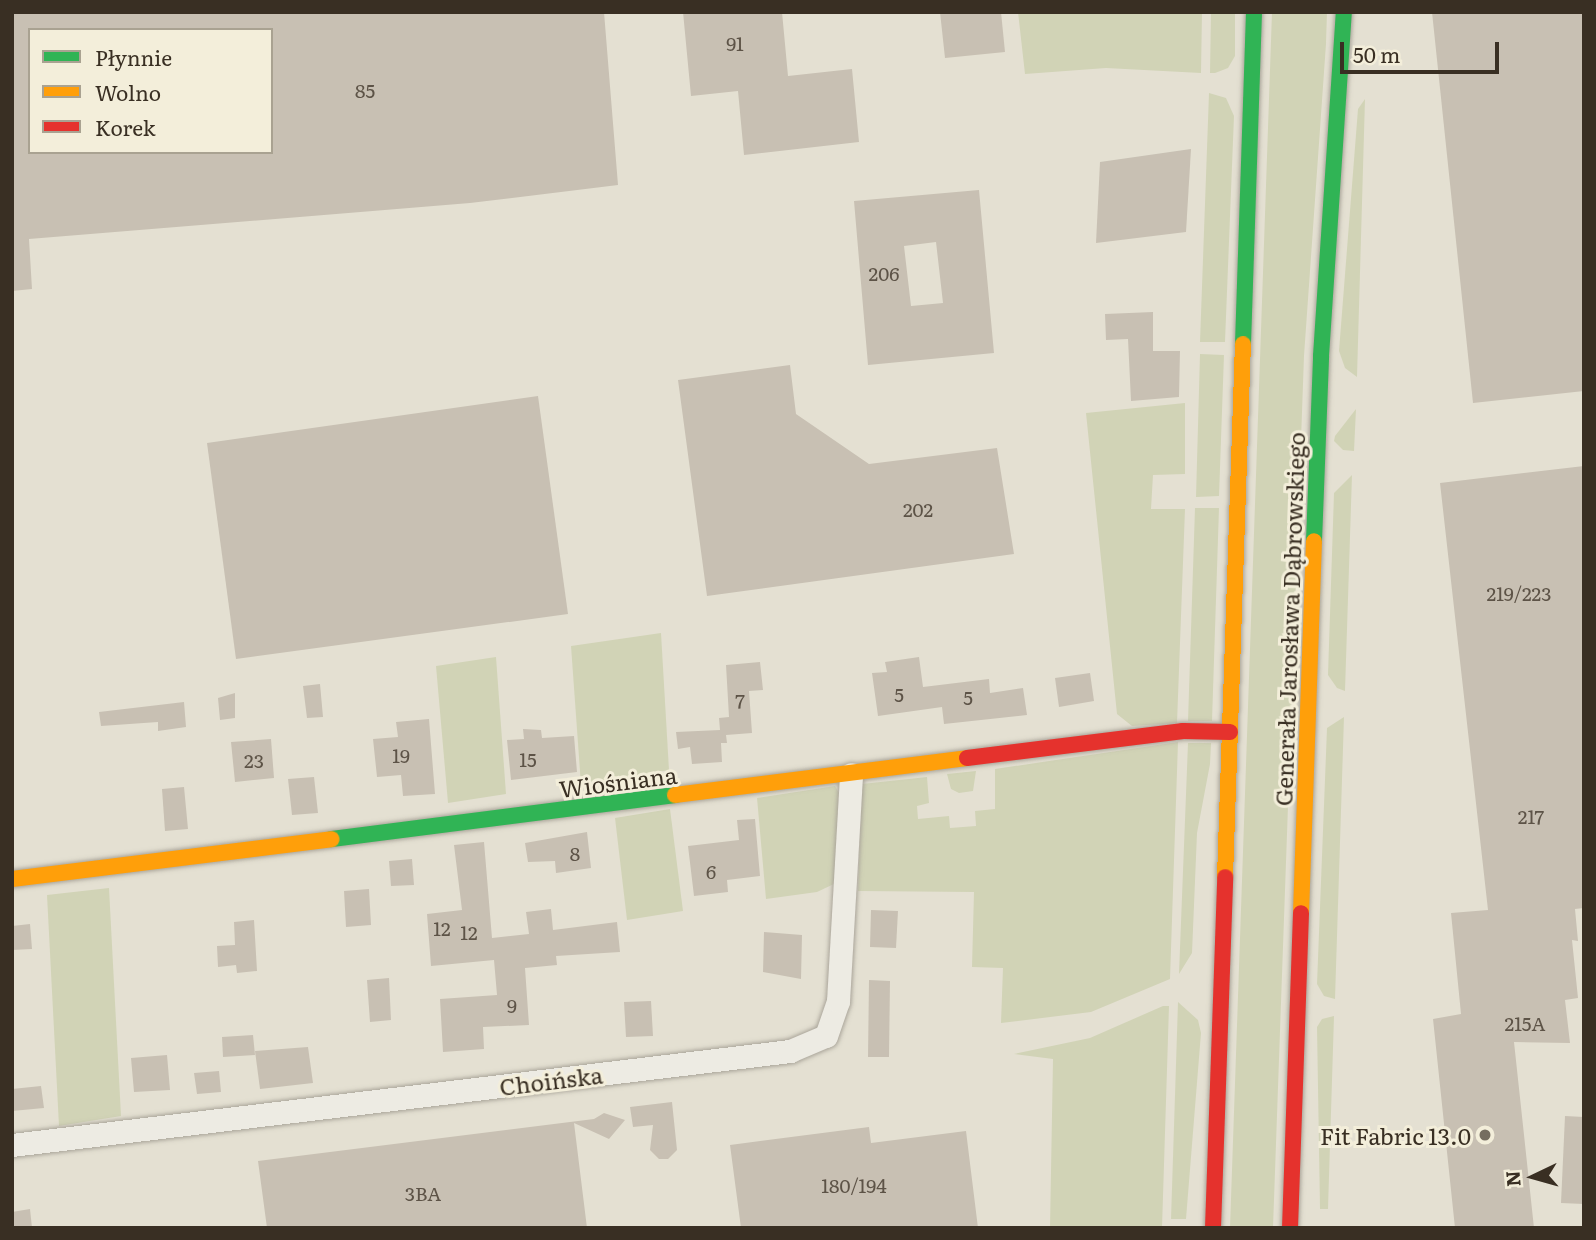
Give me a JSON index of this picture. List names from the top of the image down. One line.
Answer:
{"streets":{"main road":["Generała Jarosława Dąbrowskiego","Wiośniana"],"street":["Choińska"]},"crossings":[["Wiośniana","Choińska"]],"places":["Fit Fabric 13.0"],"house_numbers":["91","85","206","202","219/223","5","5","7","19","15","23","217","8","6","12","12","9","215A","180/194","3BA"],"legend":["Płynnie","Wolno","Korek"],"scale_bar":"50 m","north":"left"}
